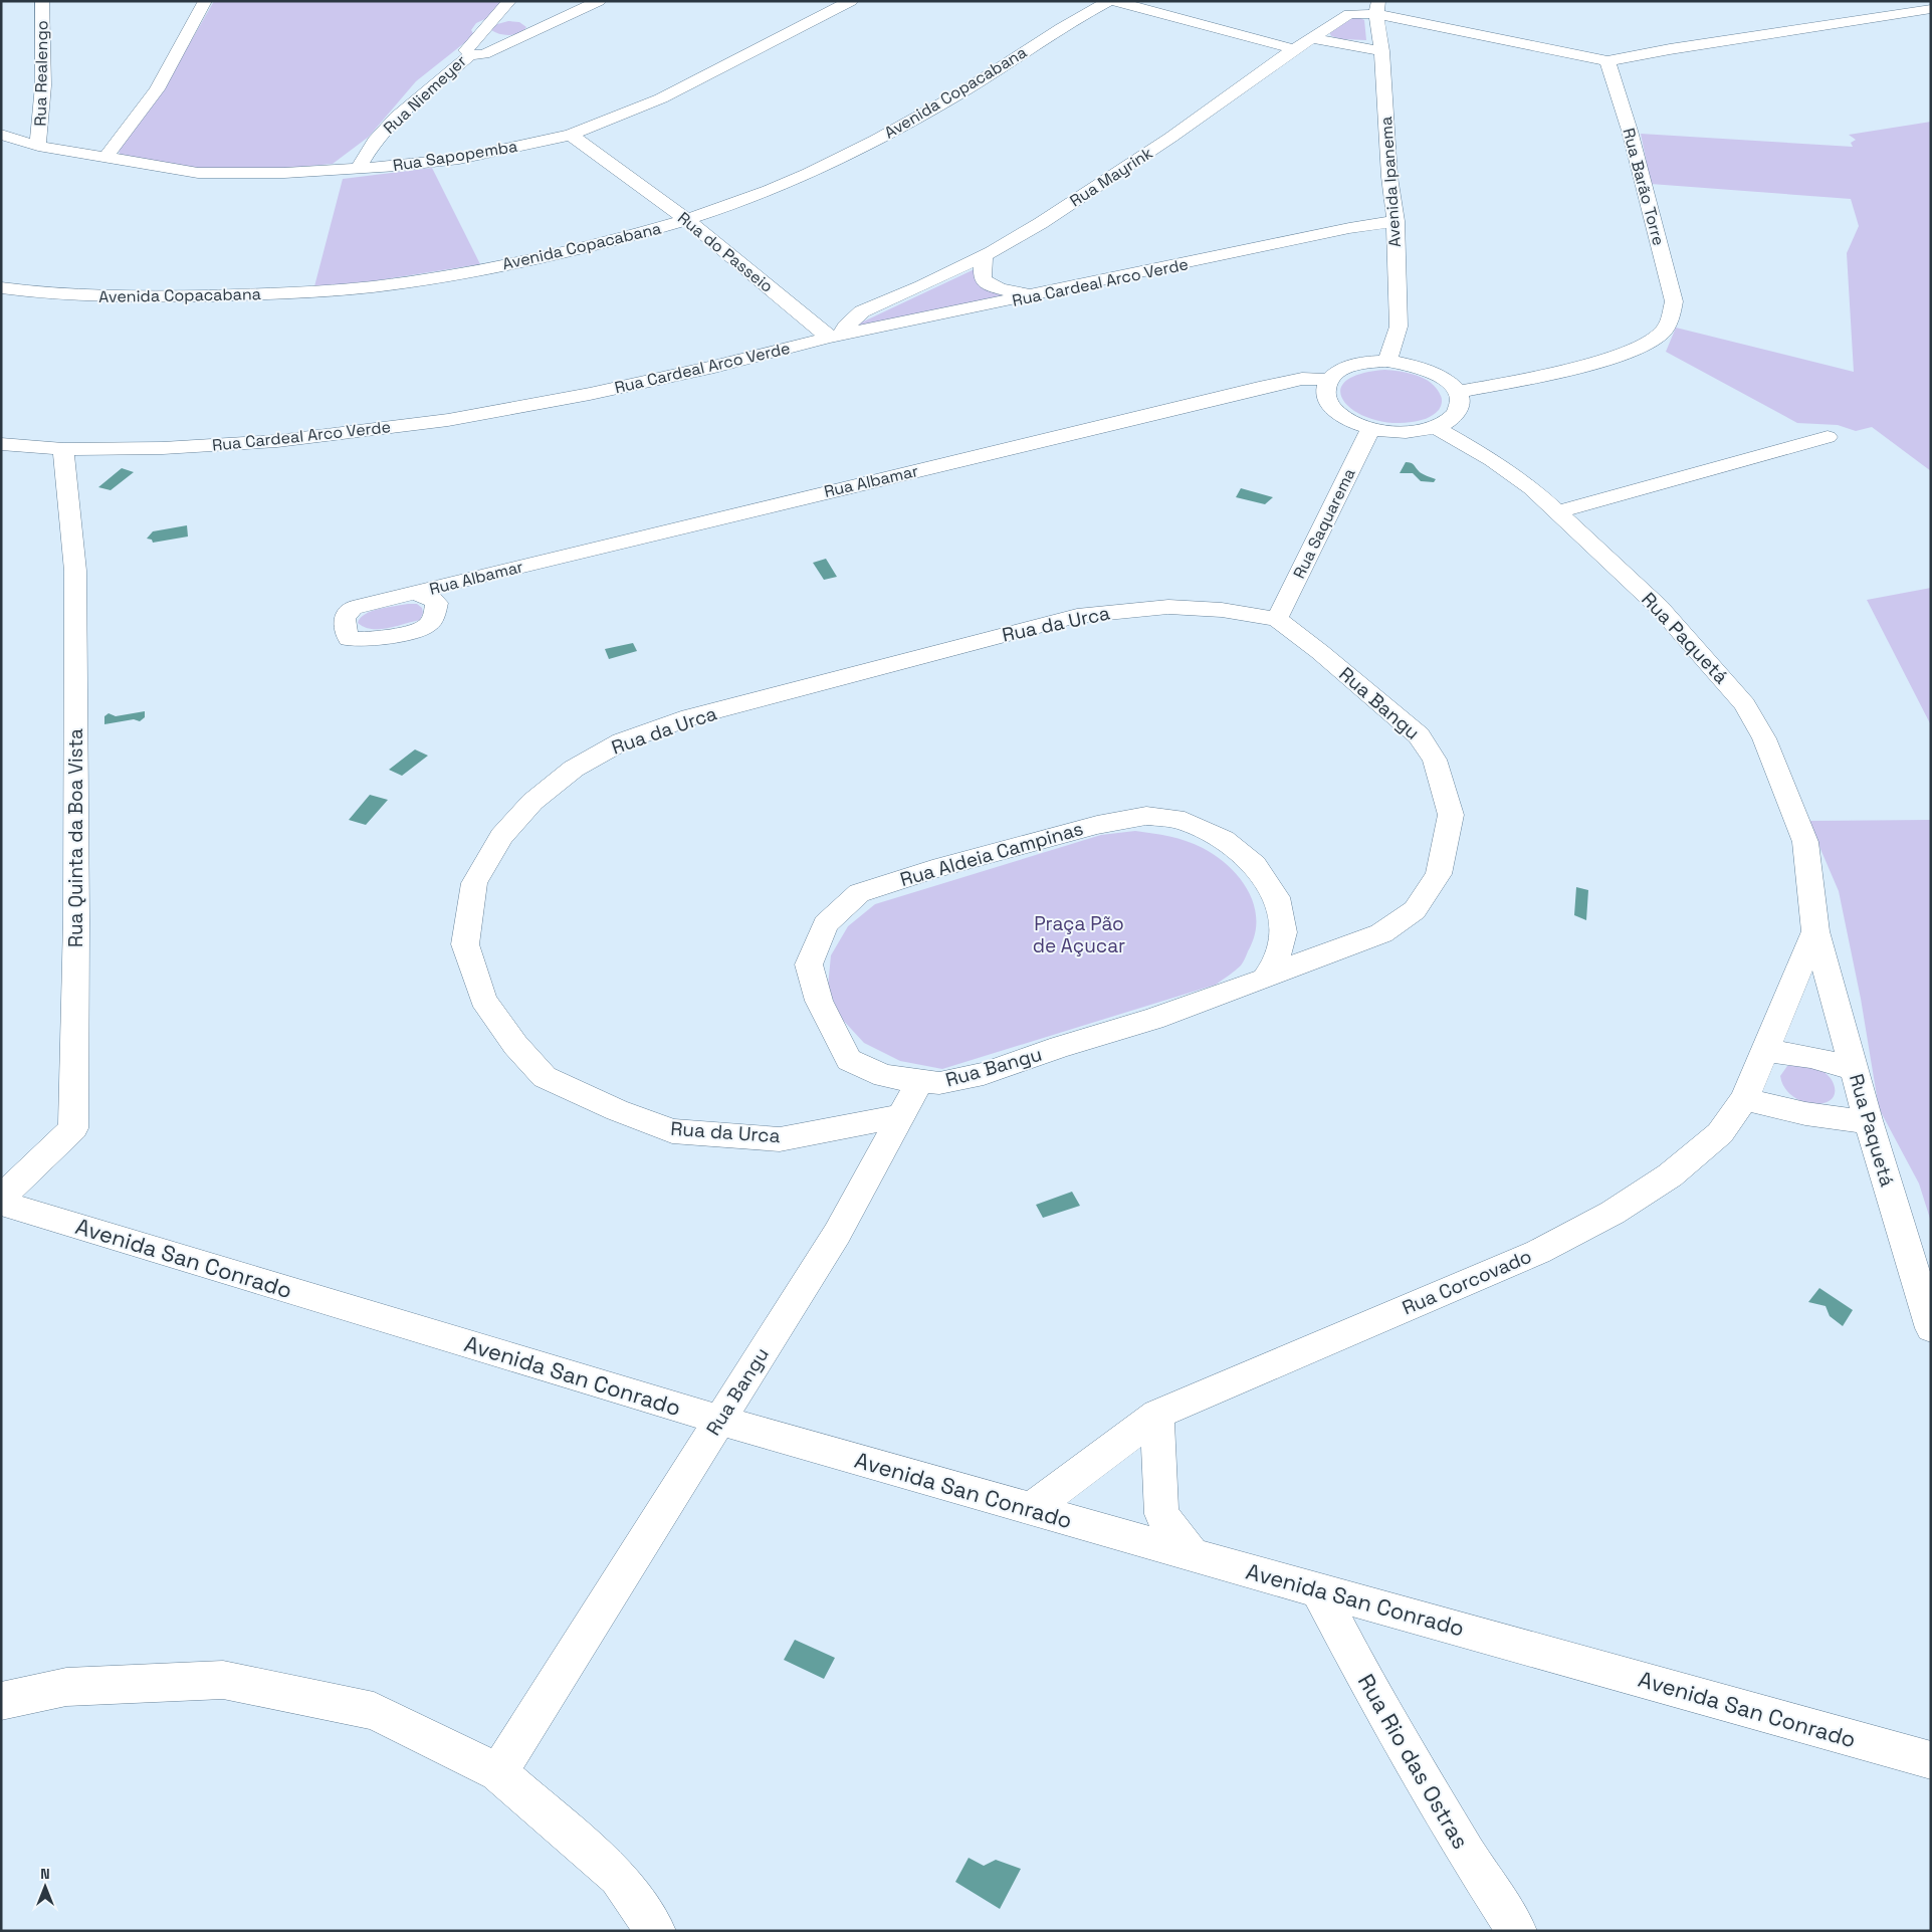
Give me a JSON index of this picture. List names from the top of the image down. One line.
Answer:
{"streets":{"street":["Rua Realengo","Avenida Copacabana","Rua Niemeyer","Rua Sapopemba","Rua Mayrink","Avenida Ipanema","Rua Barão Torre","Rua do Passeio","Rua Cardeal Arco Verde","Rua Albamar","Rua Saquarema","Rua da Urca","Rua Paquetá","Rua Bangu","Rua Quinta da Boa Vista","Rua Aldeia Campinas","Avenida San Conrado","Rua Corcovado","Rua Rio das Ostras"]},"crossings":[["Rua Realengo","Rua Sapopemba"],["Avenida Copacabana","Rua do Passeio"],["Rua Niemeyer","Rua Sapopemba"],["Rua Sapopemba","Rua do Passeio"],["Rua Mayrink","Avenida Ipanema"],["Rua Mayrink","Rua do Passeio"],["Rua Mayrink","Rua Cardeal Arco Verde"],["Avenida Ipanema","Rua Cardeal Arco Verde"],["Rua do Passeio","Rua Cardeal Arco Verde"],["Rua Cardeal Arco Verde","Rua Quinta da Boa Vista"],["Rua Saquarema","Rua da Urca"],["Rua Saquarema","Rua Bangu"],["Rua da Urca","Rua Bangu"],["Rua Bangu","Rua Aldeia Campinas"],["Rua Bangu","Avenida San Conrado"],["Avenida San Conrado","Rua Corcovado"],["Avenida San Conrado","Rua Rio das Ostras"]],"parks":["Praça Pão de Açucar"],"north":"top"}
